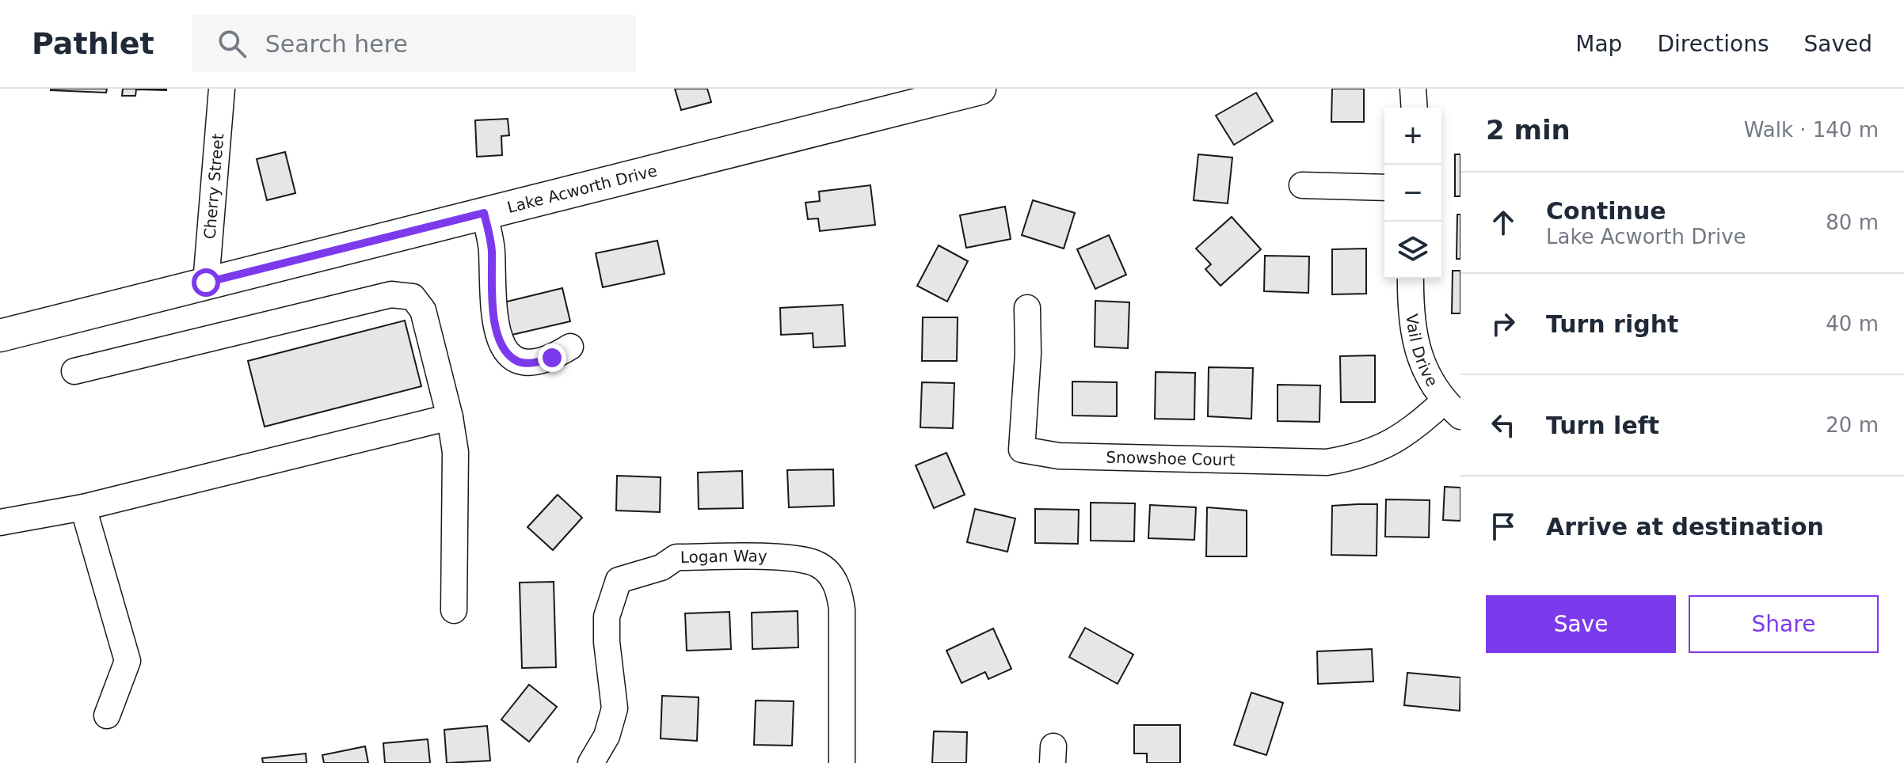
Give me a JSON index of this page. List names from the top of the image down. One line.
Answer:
{"streets":{"main road":["Lake Acworth Drive"],"street":["Cherry Street","Vail Drive","Snowshoe Court","Logan Way"]},"crossings":[["Cherry Street","Lake Acworth Drive"],["Vail Drive","Snowshoe Court"]],"page":{"header":"Pathlet","search":"Search here","nav":["Map","Directions","Saved"],"heading":["2 min","Walk · 140 m"],"map_buttons":["+","−"],"list":[["Continue","Lake Acworth Drive","80 m"],["Turn right","40 m"],["Turn left","20 m"],"Arrive at destination"],"buttons":["Save","Share"]}}
